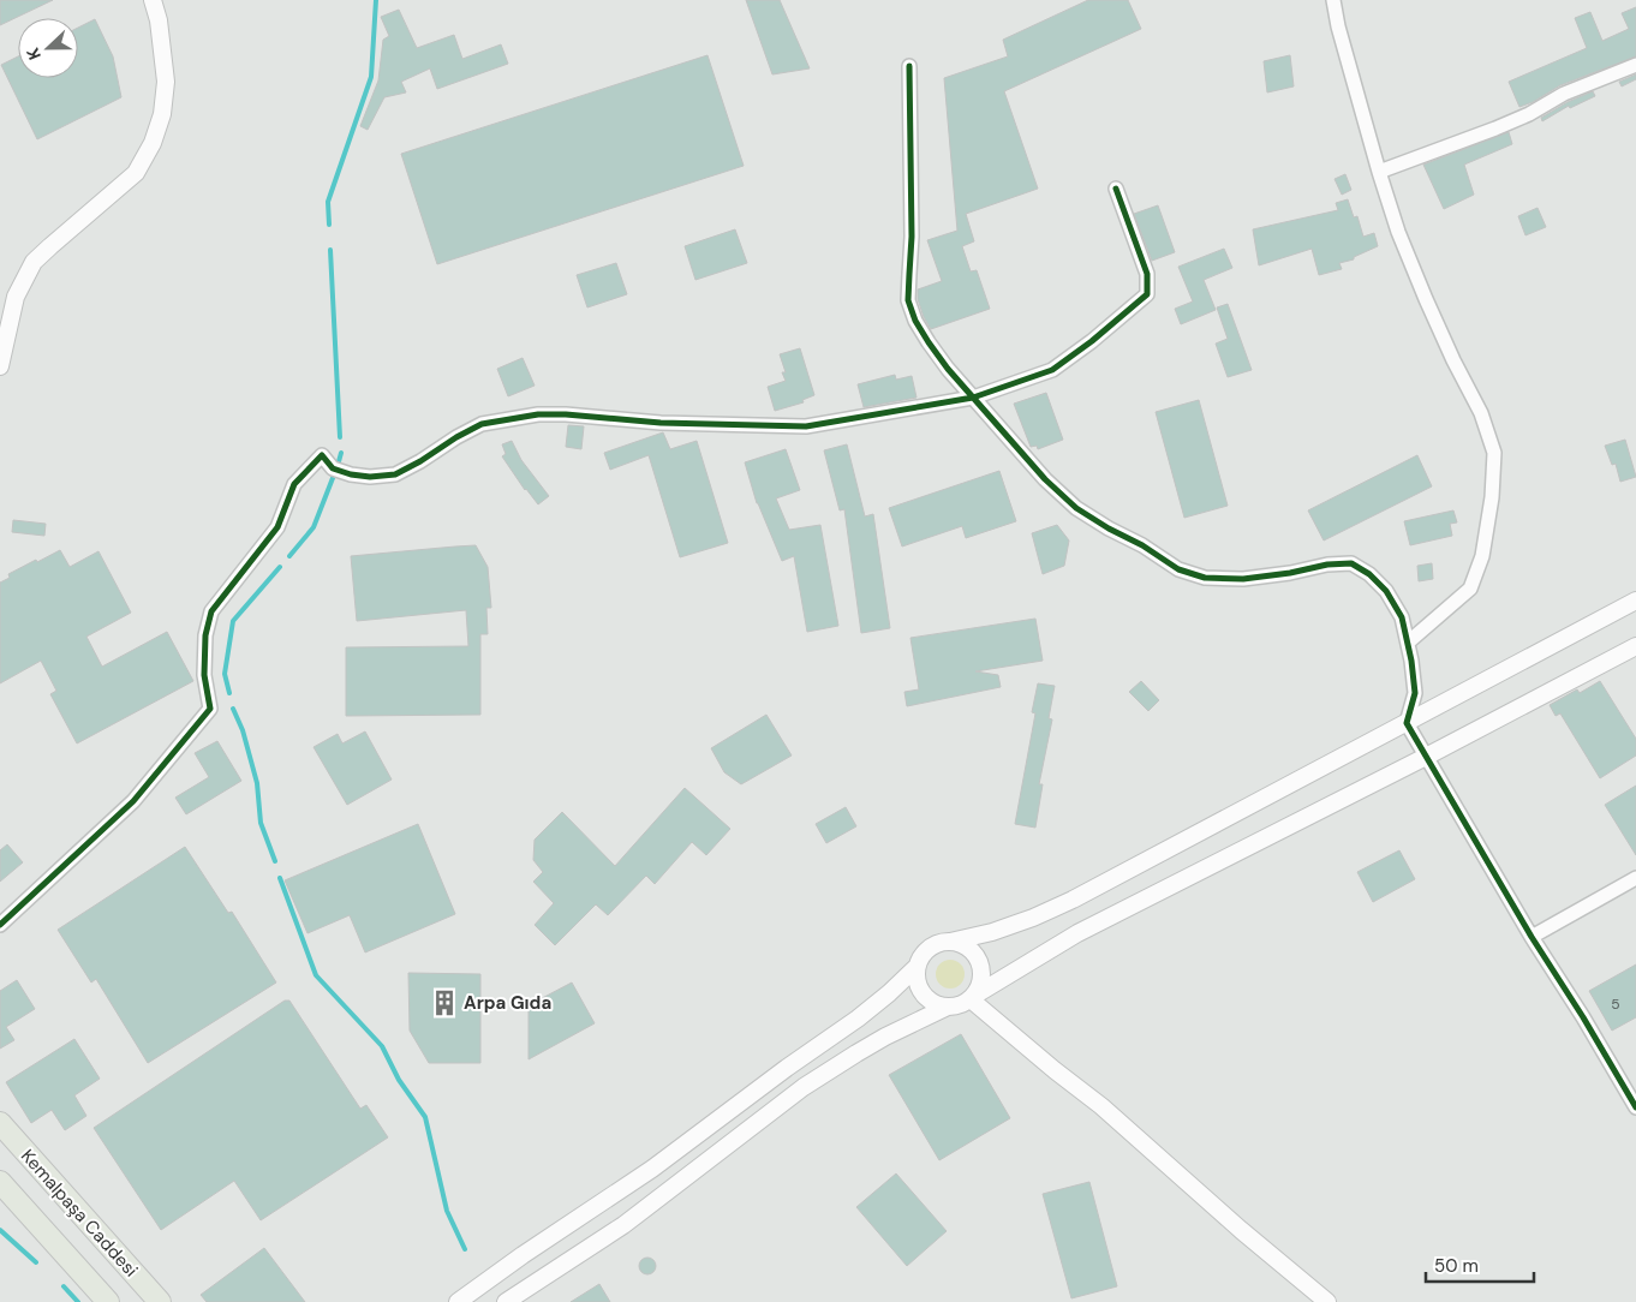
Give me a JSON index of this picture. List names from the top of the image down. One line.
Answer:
{"streets":{"main road":["Kemalpaşa Caddesi"]},"places":{"building":["Arpa Gıda"]},"house_numbers":["5"],"scale_bar":"50 m","north":"left"}
